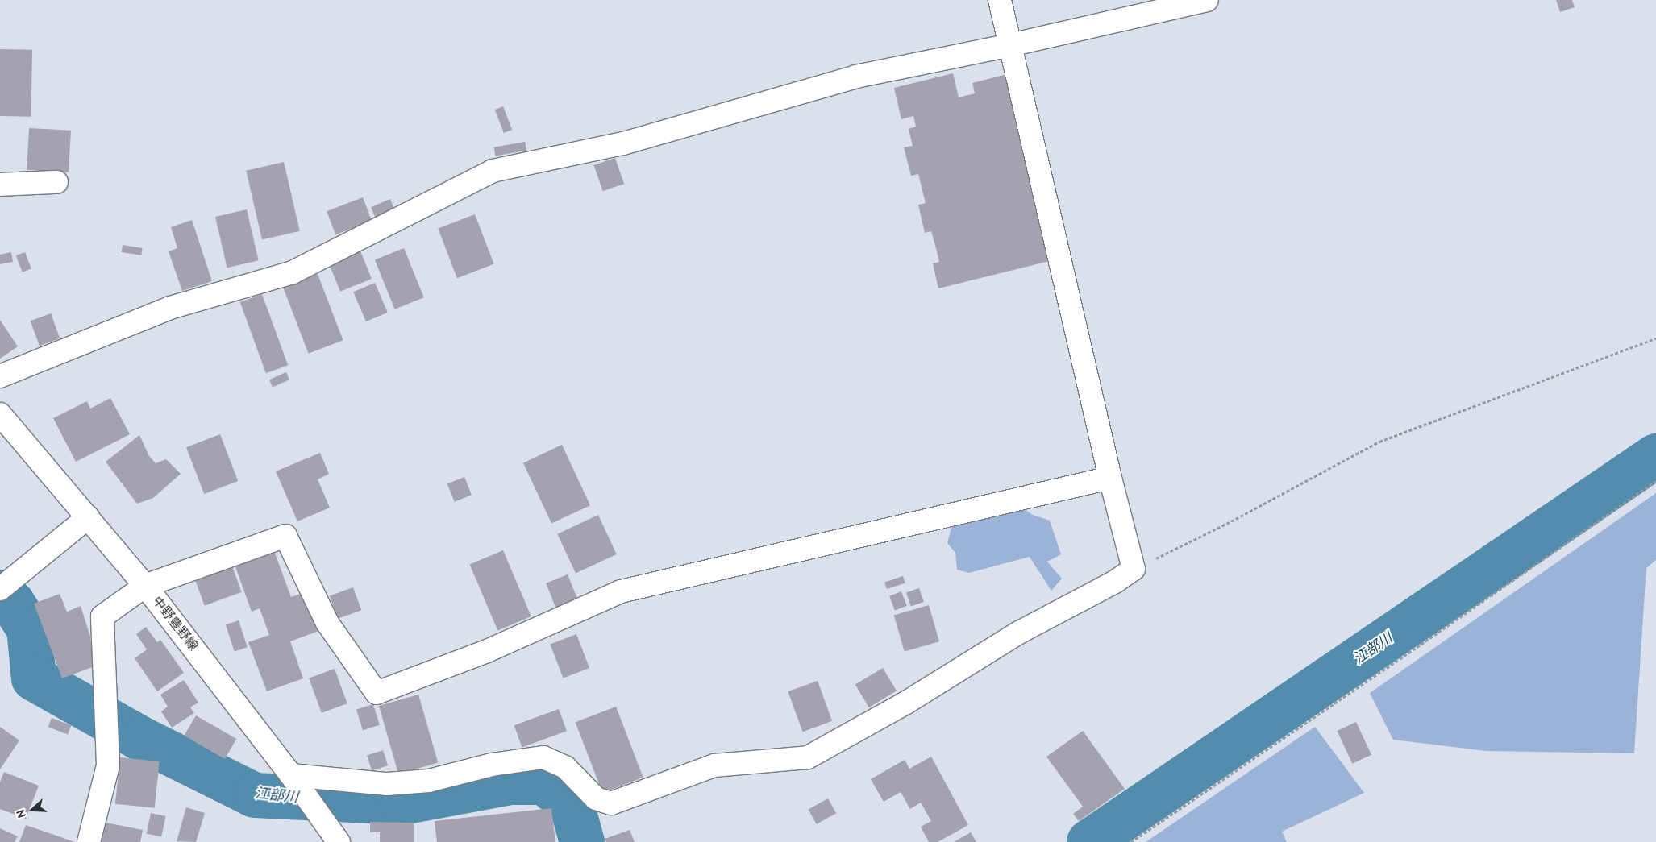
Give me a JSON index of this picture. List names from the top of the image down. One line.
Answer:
{"streets":{"street":["中野豊野線"]},"water":["江部川"],"north":"left"}
